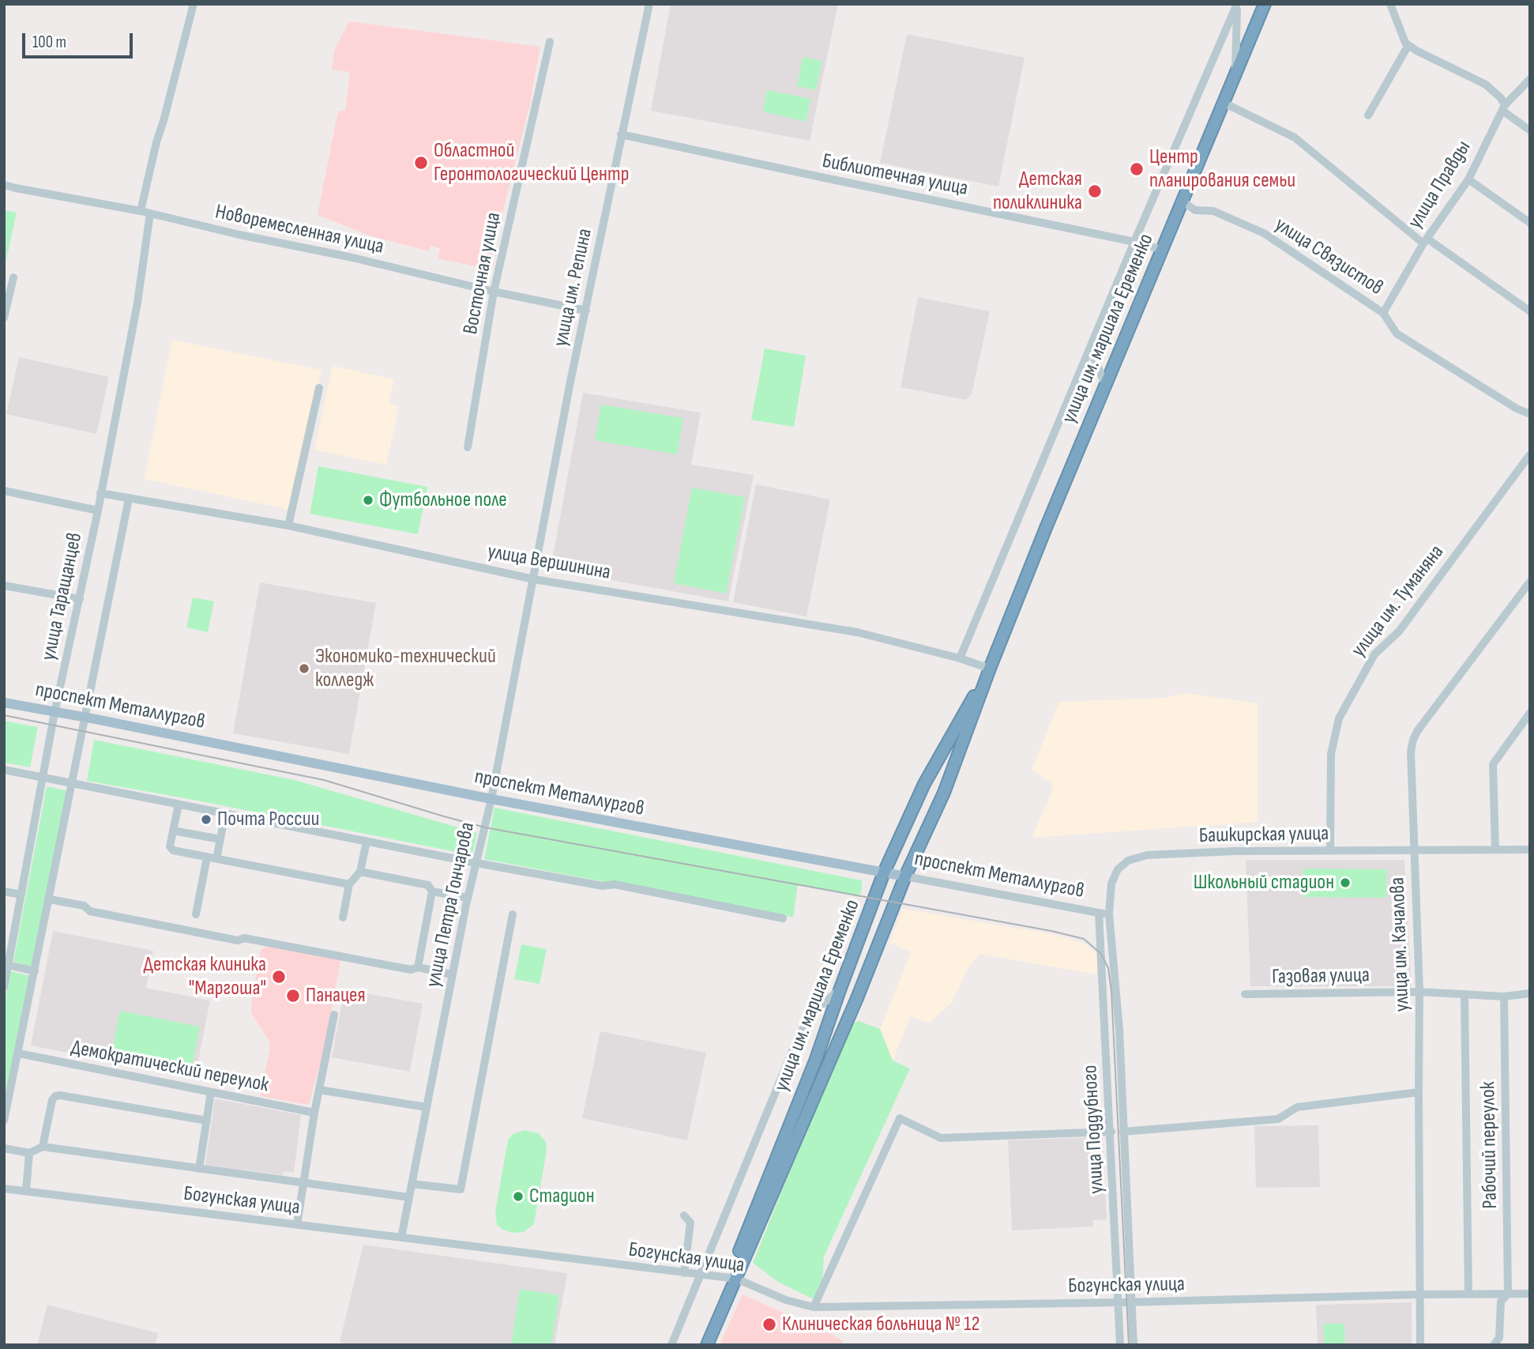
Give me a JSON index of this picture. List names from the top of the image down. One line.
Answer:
{"streets":{"highway":["улица им. маршала Еременко"],"main road":["проспект Металлургов"],"street":["Библиотечная улица","улица Правды","Новоремесленная улица","улица Связистов","Восточная улица","улица им. Репина","улица Вершинина","улица Таращанцев","улица им. Туманяна","Башкирская улица","улица Петра Гончарова","улица им. Качалова","Газовая улица","Демократический переулок","улица Поддубного","Рабочий переулок","Богунская улица"]},"crossings":[["Библиотечная улица","улица им. Репина"],["Библиотечная улица","улица им. маршала Еременко"],["улица Правды","улица Связистов"],["Новоремесленная улица","Восточная улица"],["Новоремесленная улица","улица им. Репина"],["Новоремесленная улица","улица Таращанцев"],["улица Связистов","улица им. маршала Еременко"],["улица им. Репина","улица Вершинина"],["улица им. Репина","улица Петра Гончарова"],["улица им. маршала Еременко","улица Вершинина"],["улица им. маршала Еременко","проспект Металлургов"],["улица им. маршала Еременко","Богунская улица"],["улица Вершинина","улица Таращанцев"],["улица Вершинина","улица Петра Гончарова"],["улица Таращанцев","проспект Металлургов"],["улица им. Туманяна","Башкирская улица"],["проспект Металлургов","Башкирская улица"],["проспект Металлургов","улица Петра Гончарова"],["проспект Металлургов","улица Поддубного"],["Башкирская улица","улица им. Качалова"],["Башкирская улица","улица Поддубного"],["улица Петра Гончарова","Богунская улица"],["улица им. Качалова","Газовая улица"],["улица им. Качалова","Богунская улица"],["Газовая улица","Рабочий переулок"],["улица Поддубного","Богунская улица"],["Рабочий переулок","Богунская улица"]],"places":["Областной Геронтологический Центр","Центр планирования семьи","Детская поликлиника","Футбольное поле","Экономико-технический колледж","Почта России","Школьный стадион","Детская клиника \"Маргоша\"","Панацея","Стадион","Клиническая больница № 12"],"scale_bar":"100 m"}
